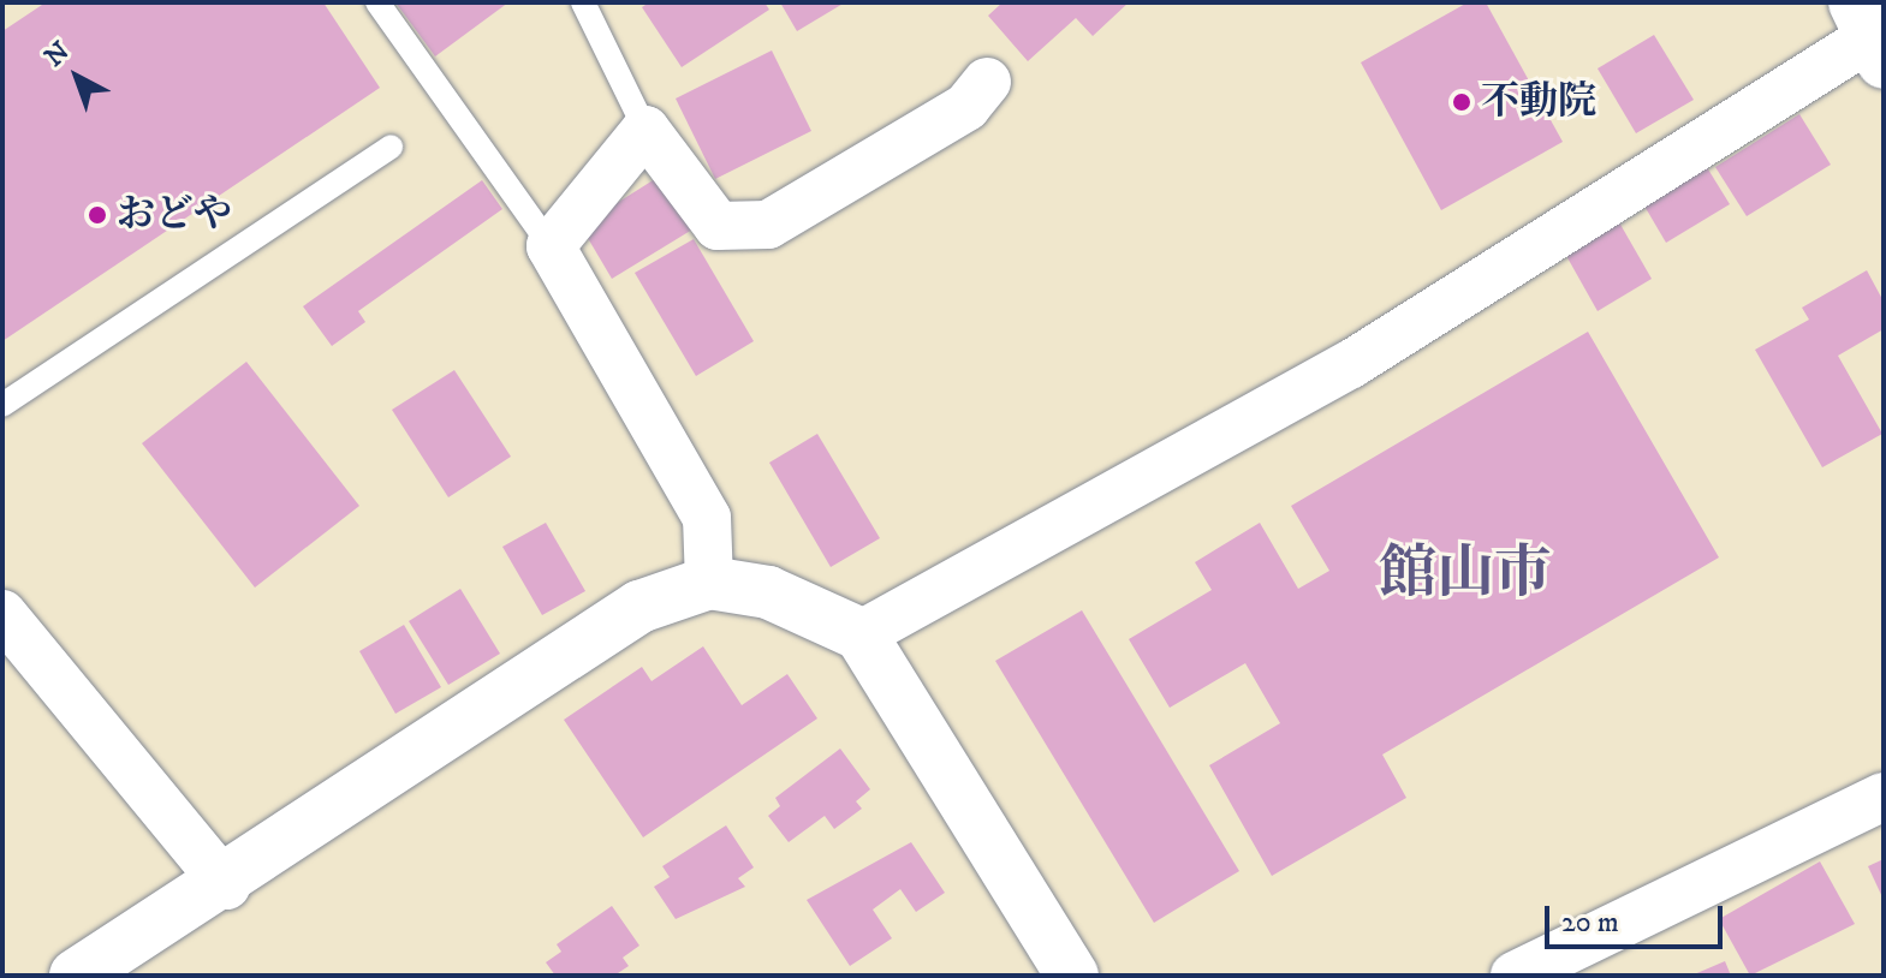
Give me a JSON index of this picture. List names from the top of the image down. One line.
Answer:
{"districts":["館山市"],"places":["不動院","おどや"],"scale_bar":"20 m","north":"top left"}
